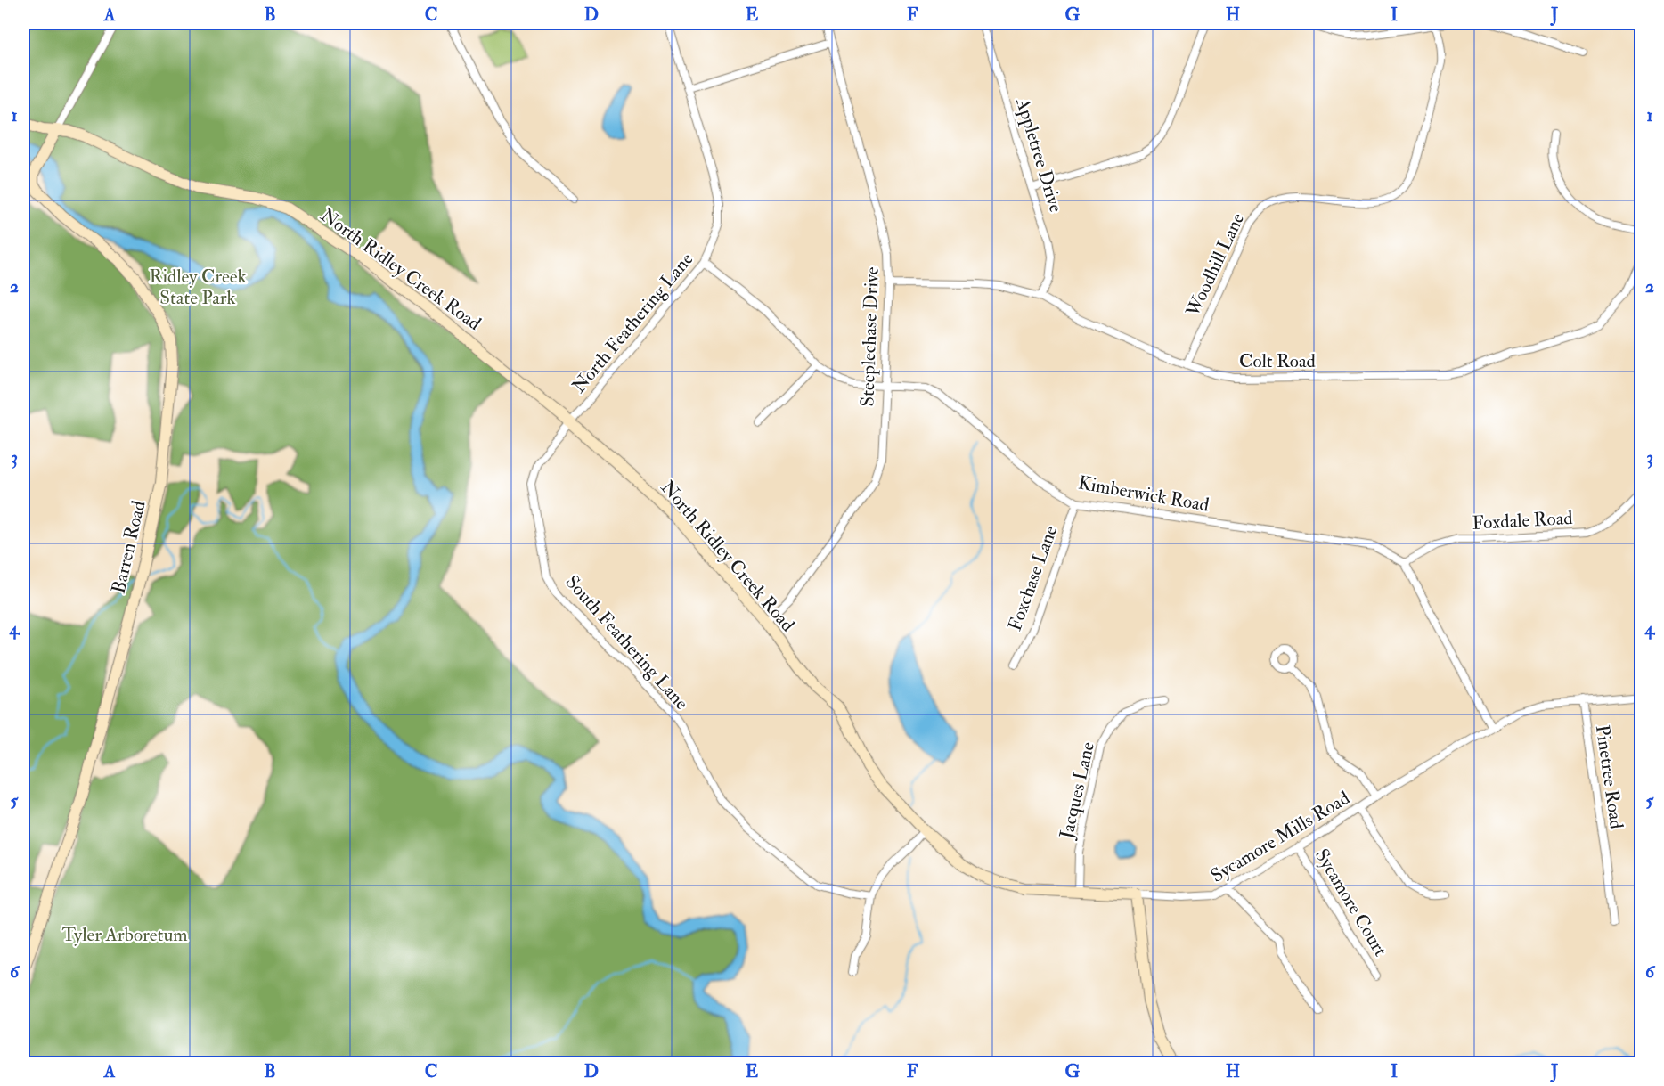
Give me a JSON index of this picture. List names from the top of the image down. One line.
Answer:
{"streets":{"street":["Appletree Drive","Woodhill Lane","North Ridley Creek Road","North Feathering Lane","Steeplechase Drive","Colt Road","Kimberwick Road","Foxdale Road","Barren Road","Foxchase Lane","South Feathering Lane","Pinetree Road","Jacques Lane","Sycamore Mills Road","Sycamore Court"]},"crossings":[["Appletree Drive","Colt Road"],["Woodhill Lane","Colt Road"],["North Ridley Creek Road","North Feathering Lane"],["North Ridley Creek Road","Steeplechase Drive"],["North Ridley Creek Road","Barren Road"],["North Ridley Creek Road","South Feathering Lane"],["North Ridley Creek Road","Jacques Lane"],["North Ridley Creek Road","Sycamore Mills Road"],["North Feathering Lane","Kimberwick Road"],["North Feathering Lane","South Feathering Lane"],["Steeplechase Drive","Colt Road"],["Steeplechase Drive","Kimberwick Road"],["Kimberwick Road","Foxdale Road"],["Kimberwick Road","Foxchase Lane"],["Pinetree Road","Sycamore Mills Road"],["Sycamore Mills Road","Sycamore Court"]],"parks":["Ridley Creek State Park","Tyler Arboretum"],"grid":{"columns":["A","B","C","D","E","F","G","H","I","J"],"rows":["1","2","3","4","5","6"]}}
